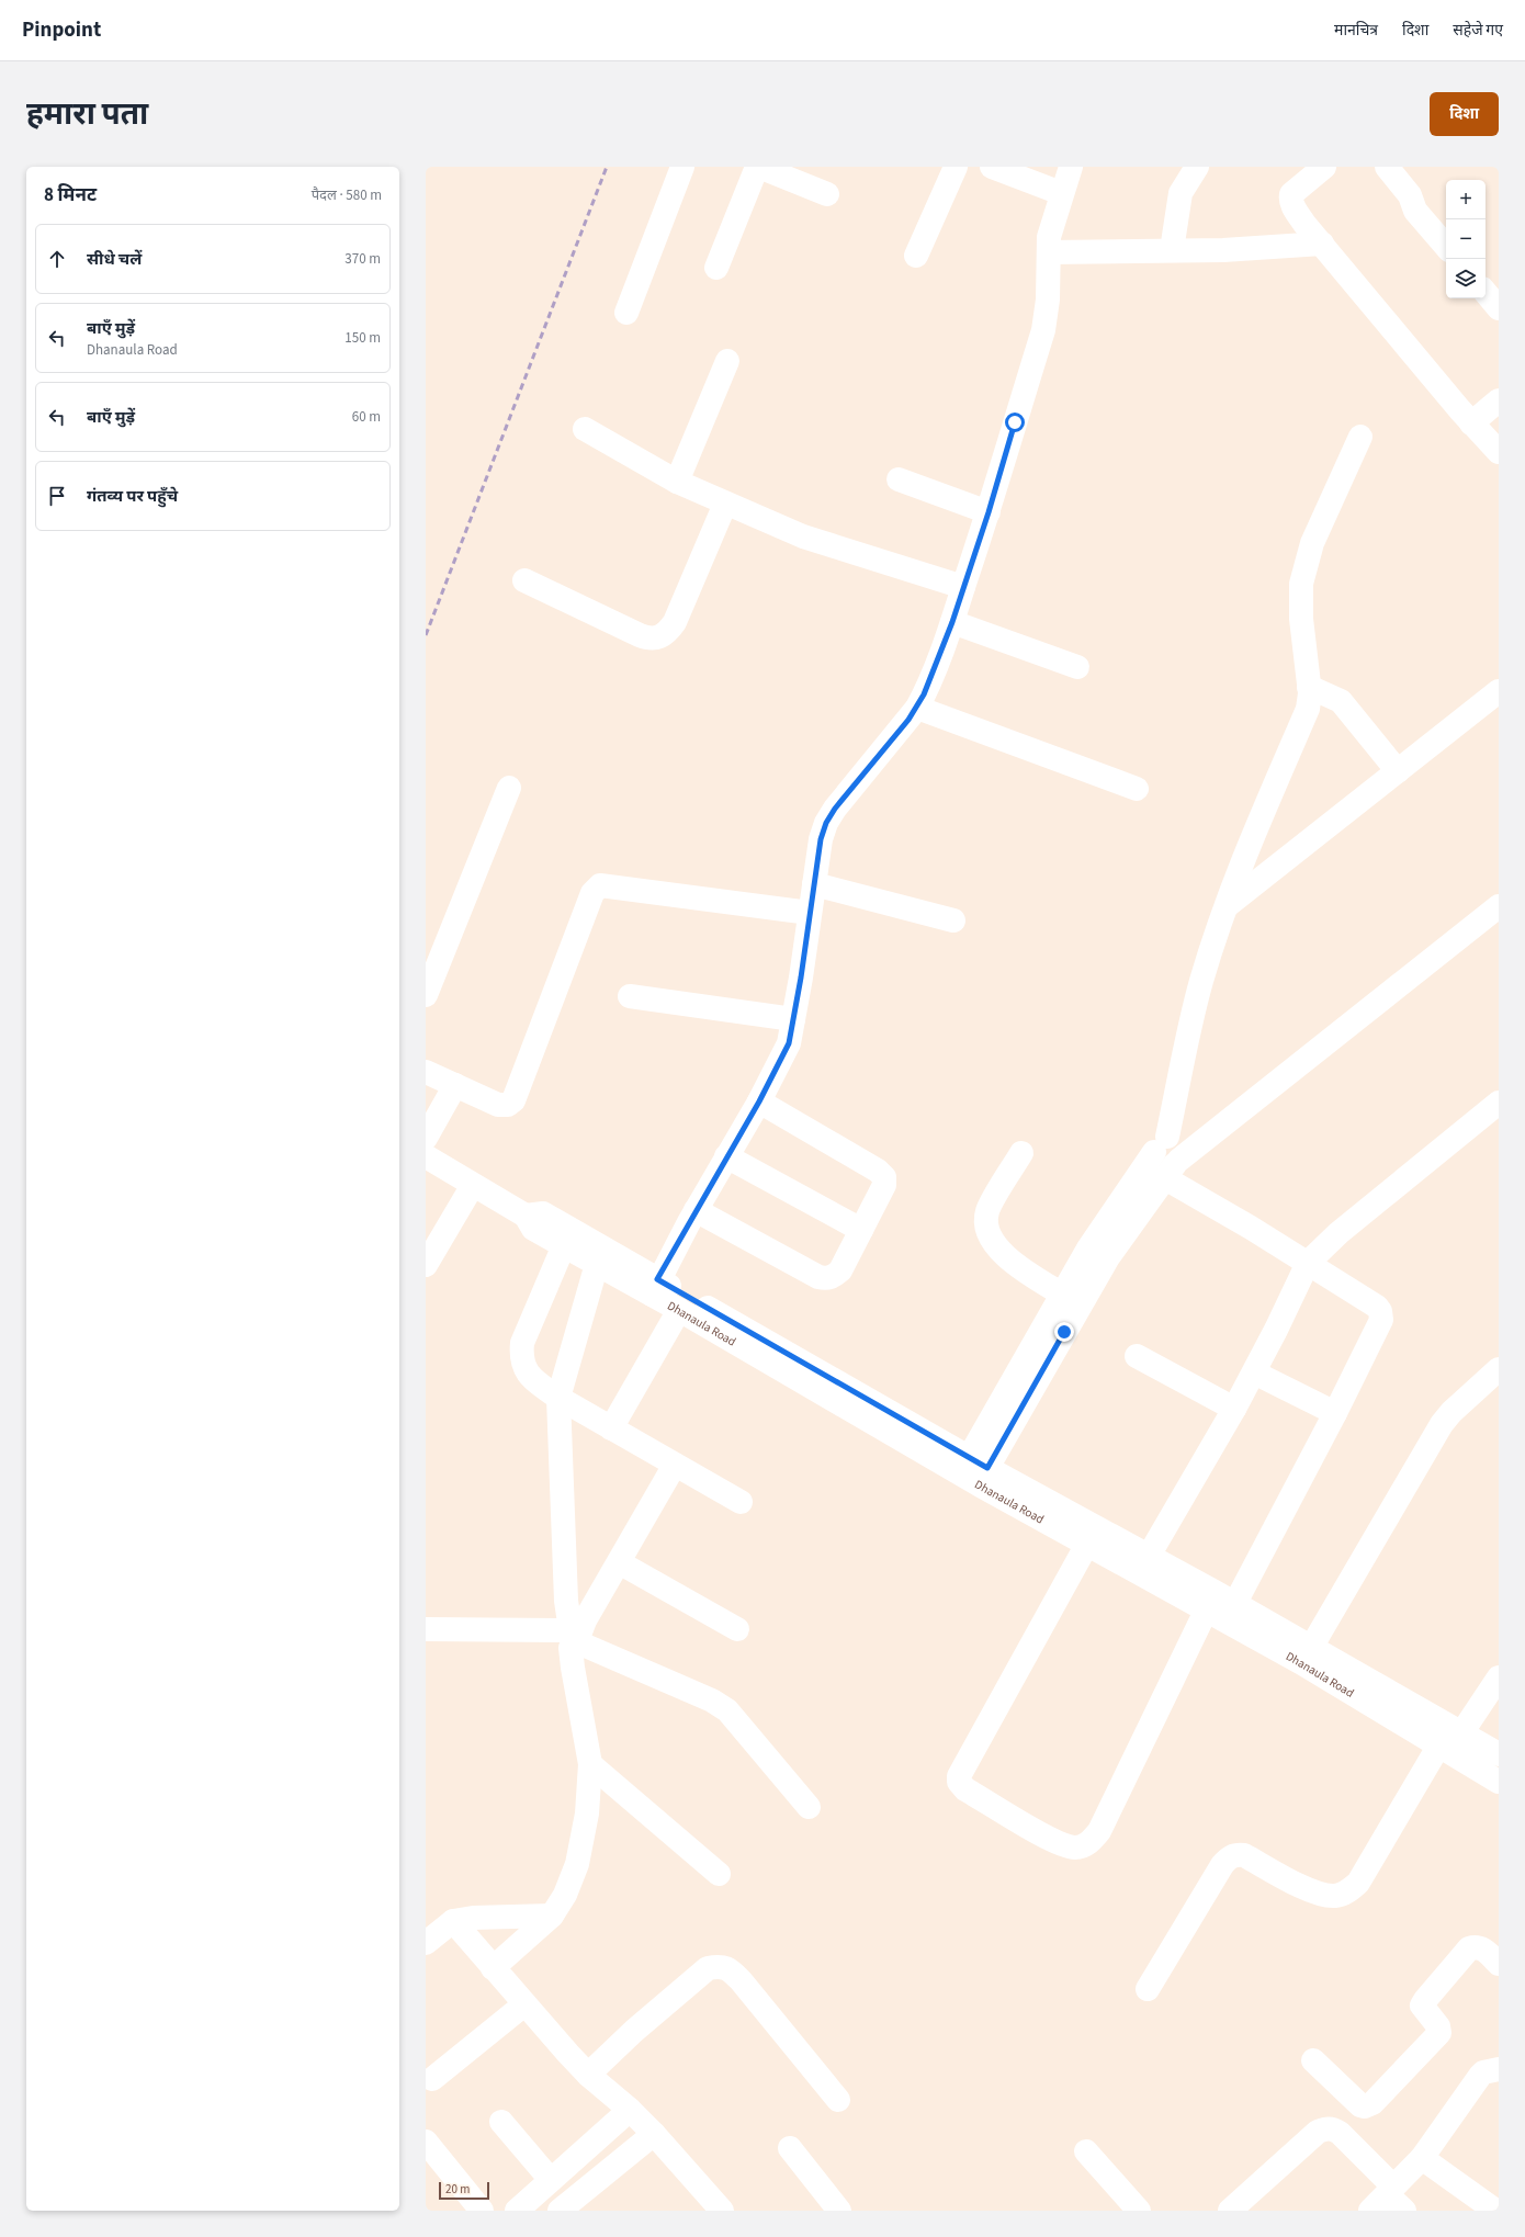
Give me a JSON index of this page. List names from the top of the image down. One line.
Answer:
{"streets":{"street":["Dhanaula Road"]},"scale_bar":"20 m","page":{"header":"Pinpoint","nav":["मानचित्र","दिशा","सहेजे गए"],"title":"हमारा पता","buttons":"दिशा","heading":["8 मिनट","पैदल · 580 m"],"map_buttons":["+","−"],"list":[["सीधे चलें","370 m"],["बाएँ मुड़ें","Dhanaula Road","150 m"],["बाएँ मुड़ें","60 m"],"गंतव्य पर पहुँचे"],"scale":"20 m"}}
